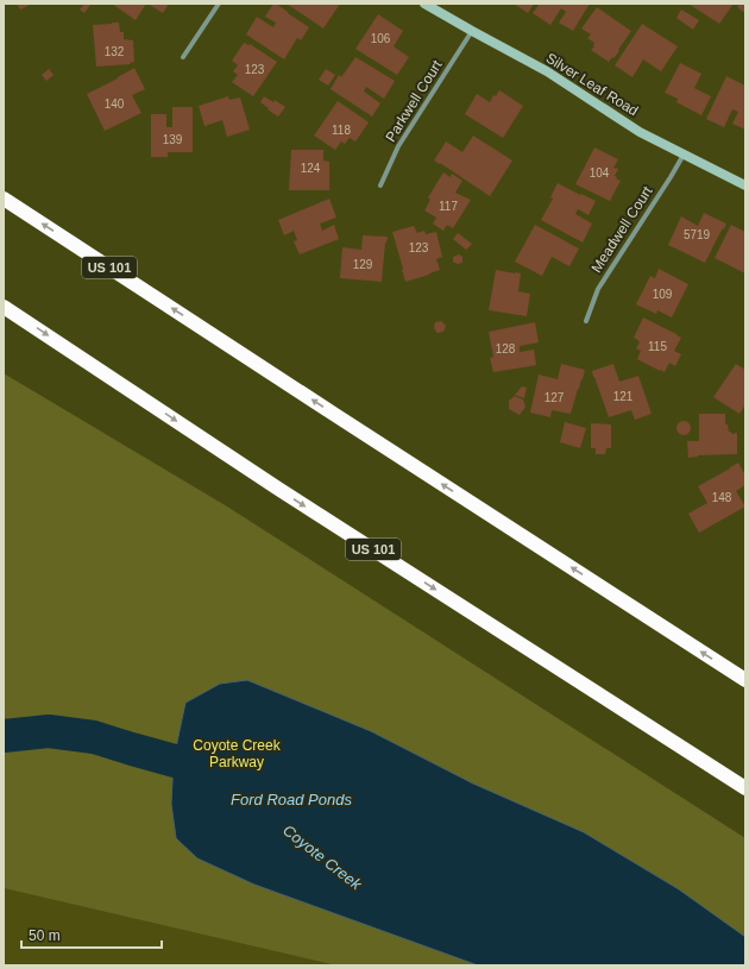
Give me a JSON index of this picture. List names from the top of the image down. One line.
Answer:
{"streets":{"highway":["US 101"],"street":["Silver Leaf Road","Parkwell Court","Meadwell Court"]},"crossings":[["Silver Leaf Road","Parkwell Court"],["Silver Leaf Road","Meadwell Court"]],"water":["Ford Road Ponds","Coyote Creek"],"parks":["Coyote Creek Parkway"],"house_numbers":["106","132","123","140","118","139","124","104","117","5719","123","129","109","115","128","121","127","148"],"scale_bar":"50 m"}
